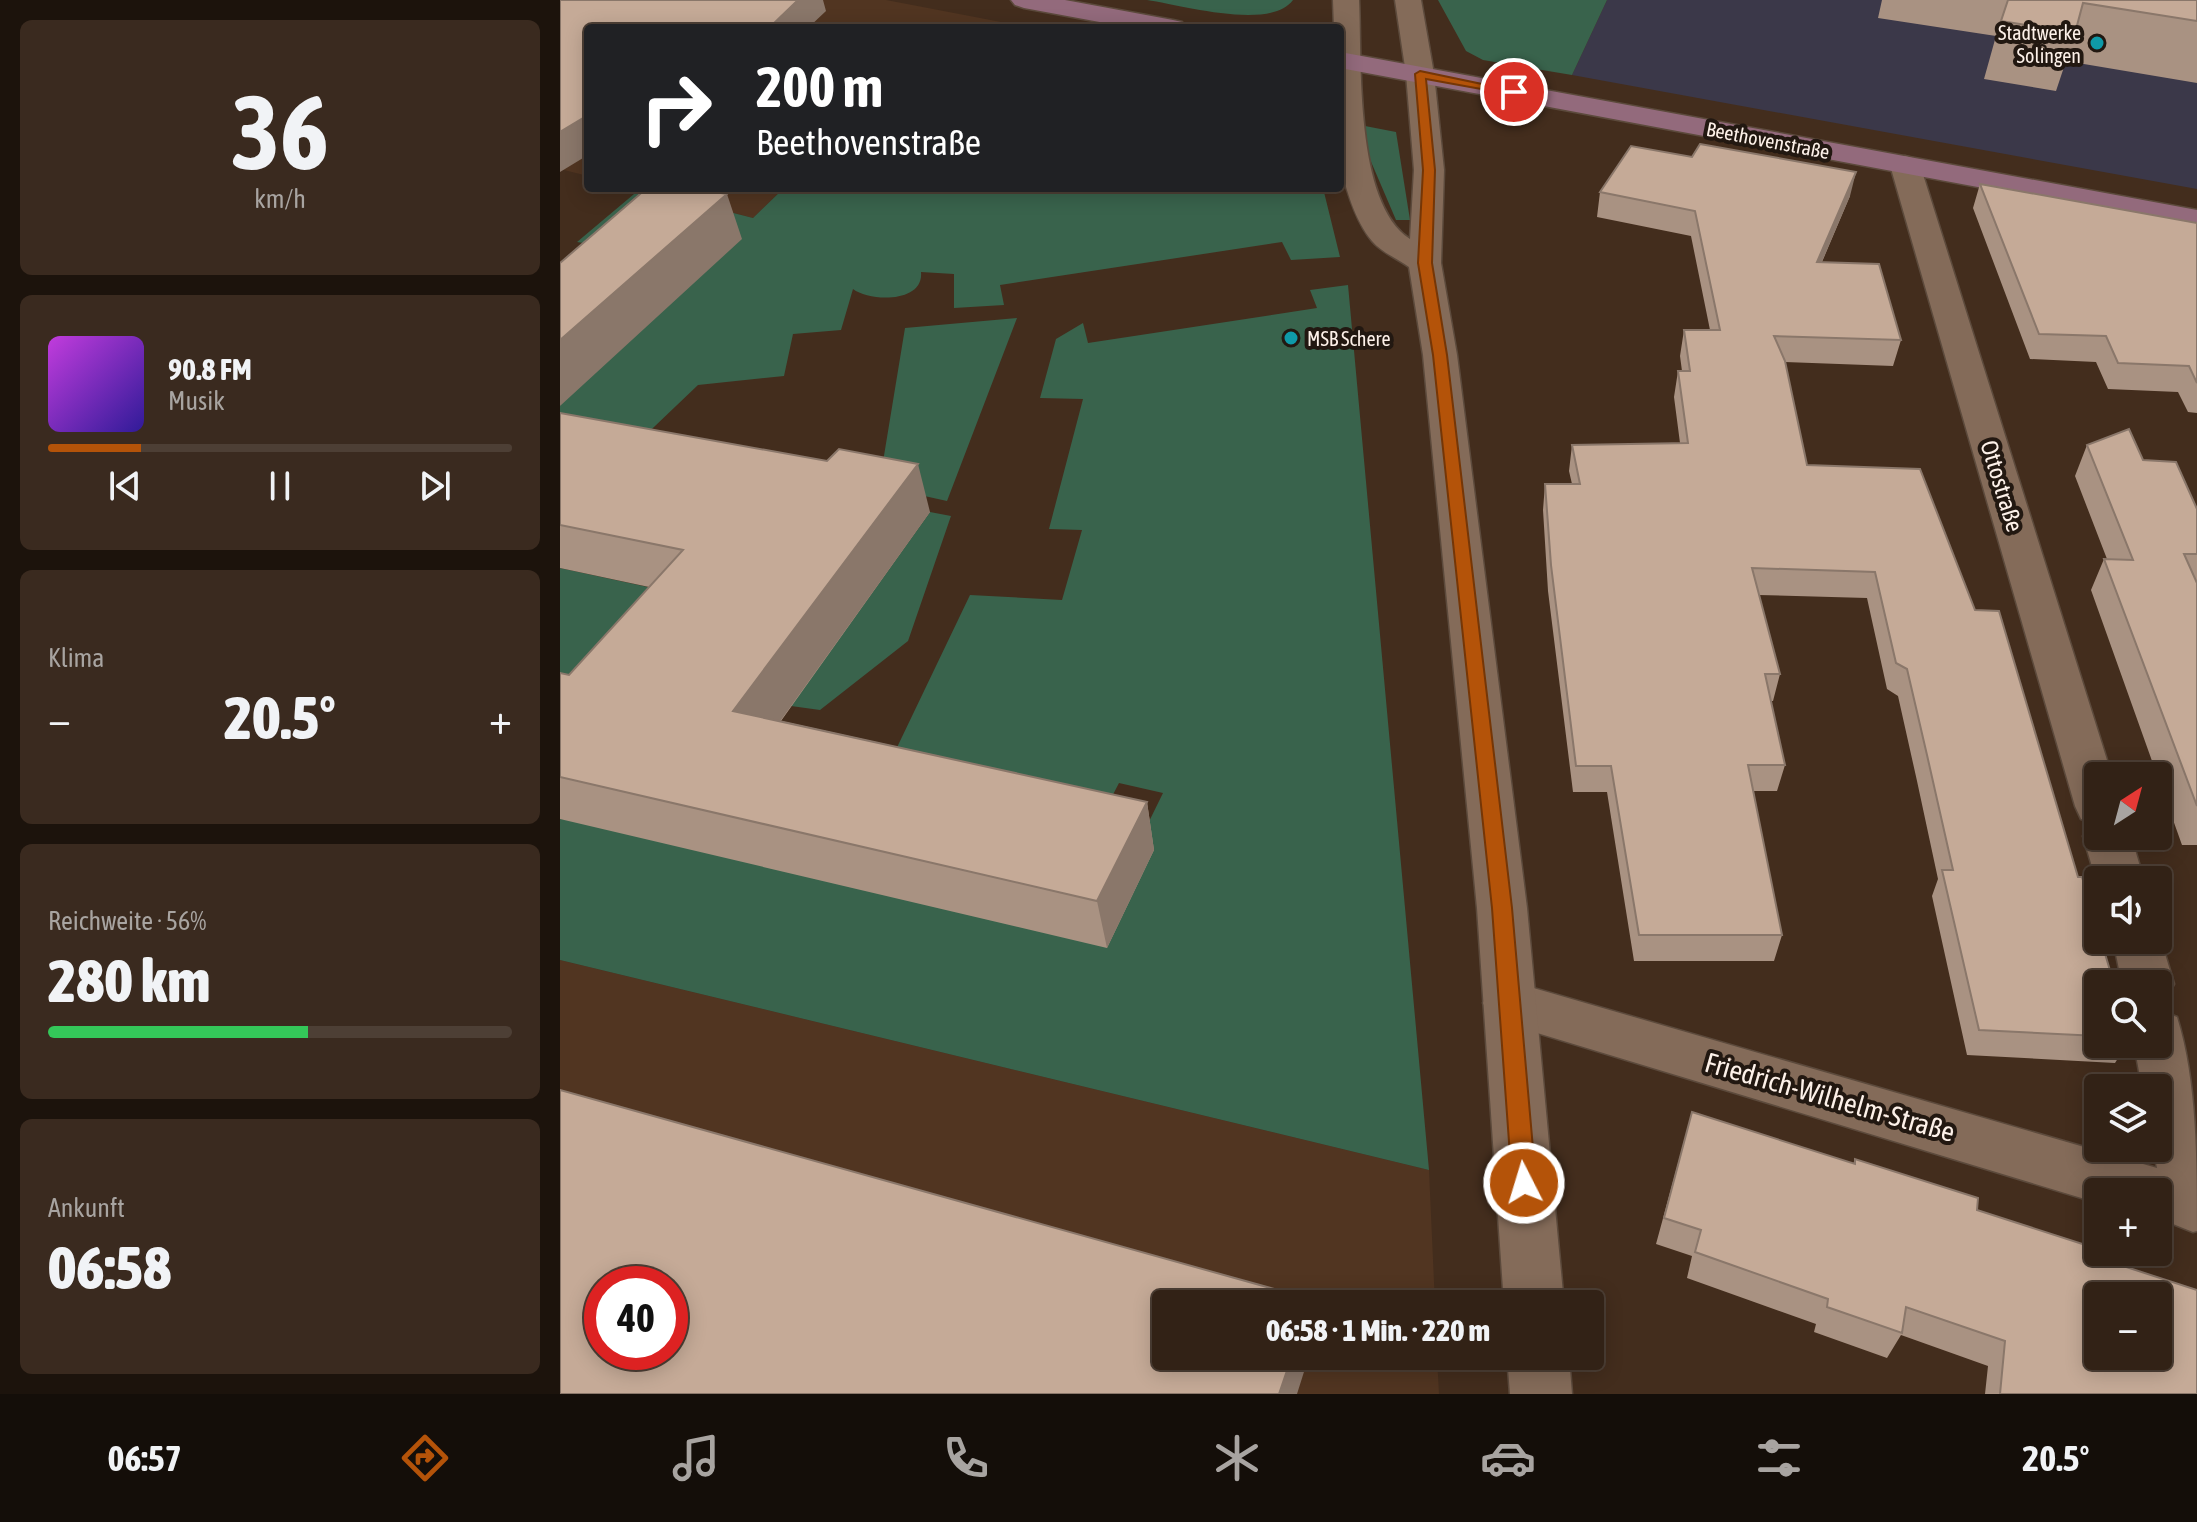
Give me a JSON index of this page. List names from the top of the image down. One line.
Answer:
{"streets":{"main road":["Beethovenstraße"],"street":["Ottostraße","Friedrich-Wilhelm-Straße"]},"crossings":[["Beethovenstraße","Ottostraße"]],"places":["Stadtwerke Solingen","MSB Schere"],"north":"top right","page":{"tile":[["36","km/h"],"Klima",["Reichweite · 56%","280 km"],["Ankunft","06:58"]],"turn":["200 m","Beethovenstraße"],"song":["90.8 FM","Musik"],"heat":["−","20.5°","+"],"map_buttons":["+","−"],"limit":"40","trip":"06:58 · 1 Min. · 220 m","tabs":["06:57","20.5°"]}}
